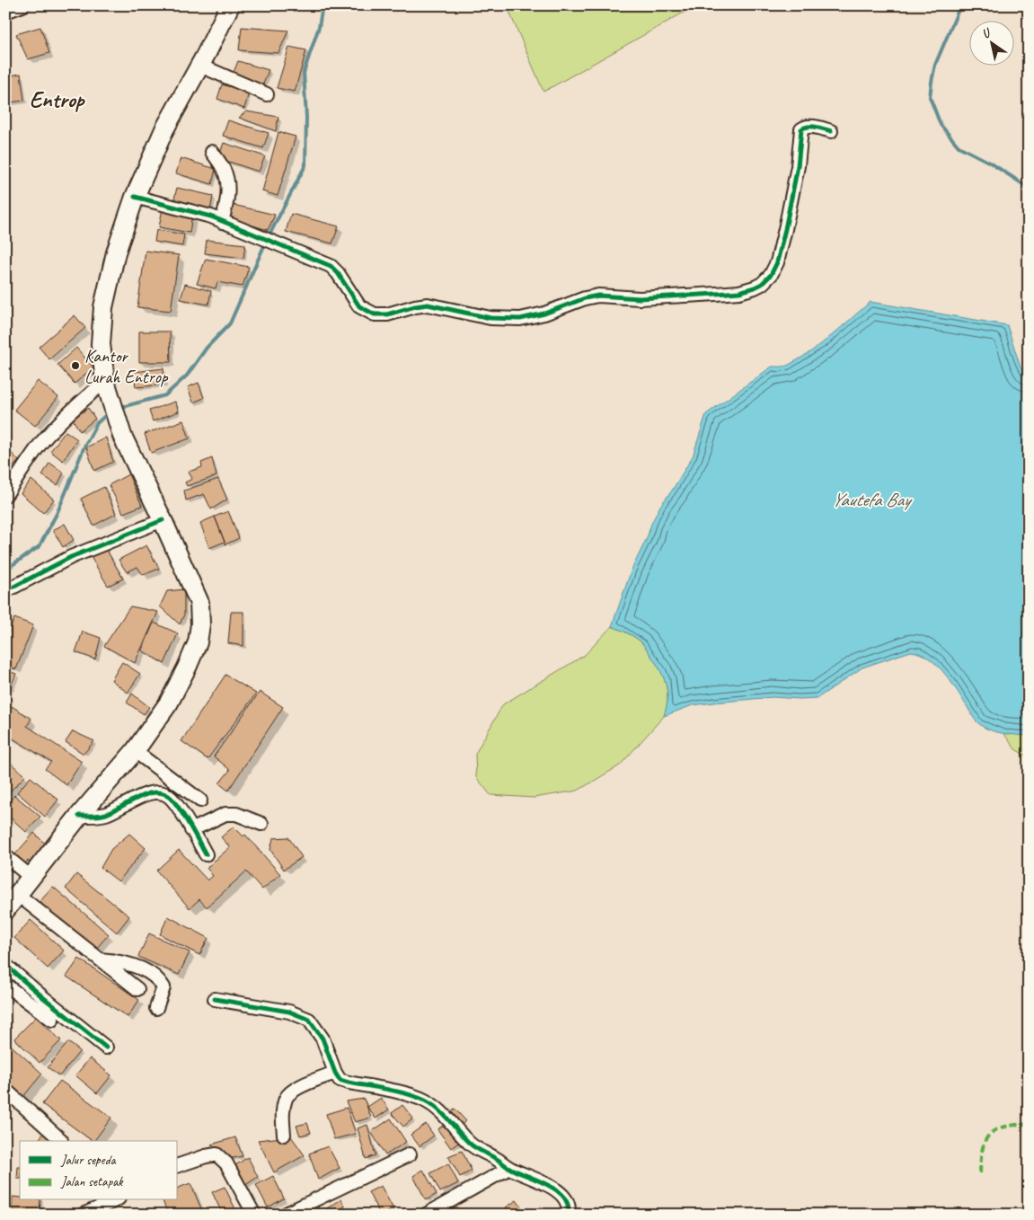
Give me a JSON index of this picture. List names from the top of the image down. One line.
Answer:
{"districts":["Entrop"],"water":["Yautefa Bay"],"places":["Kantor Lurah Entrop"],"legend":["Jalur sepeda","Jalan setapak"],"north":"top left"}
